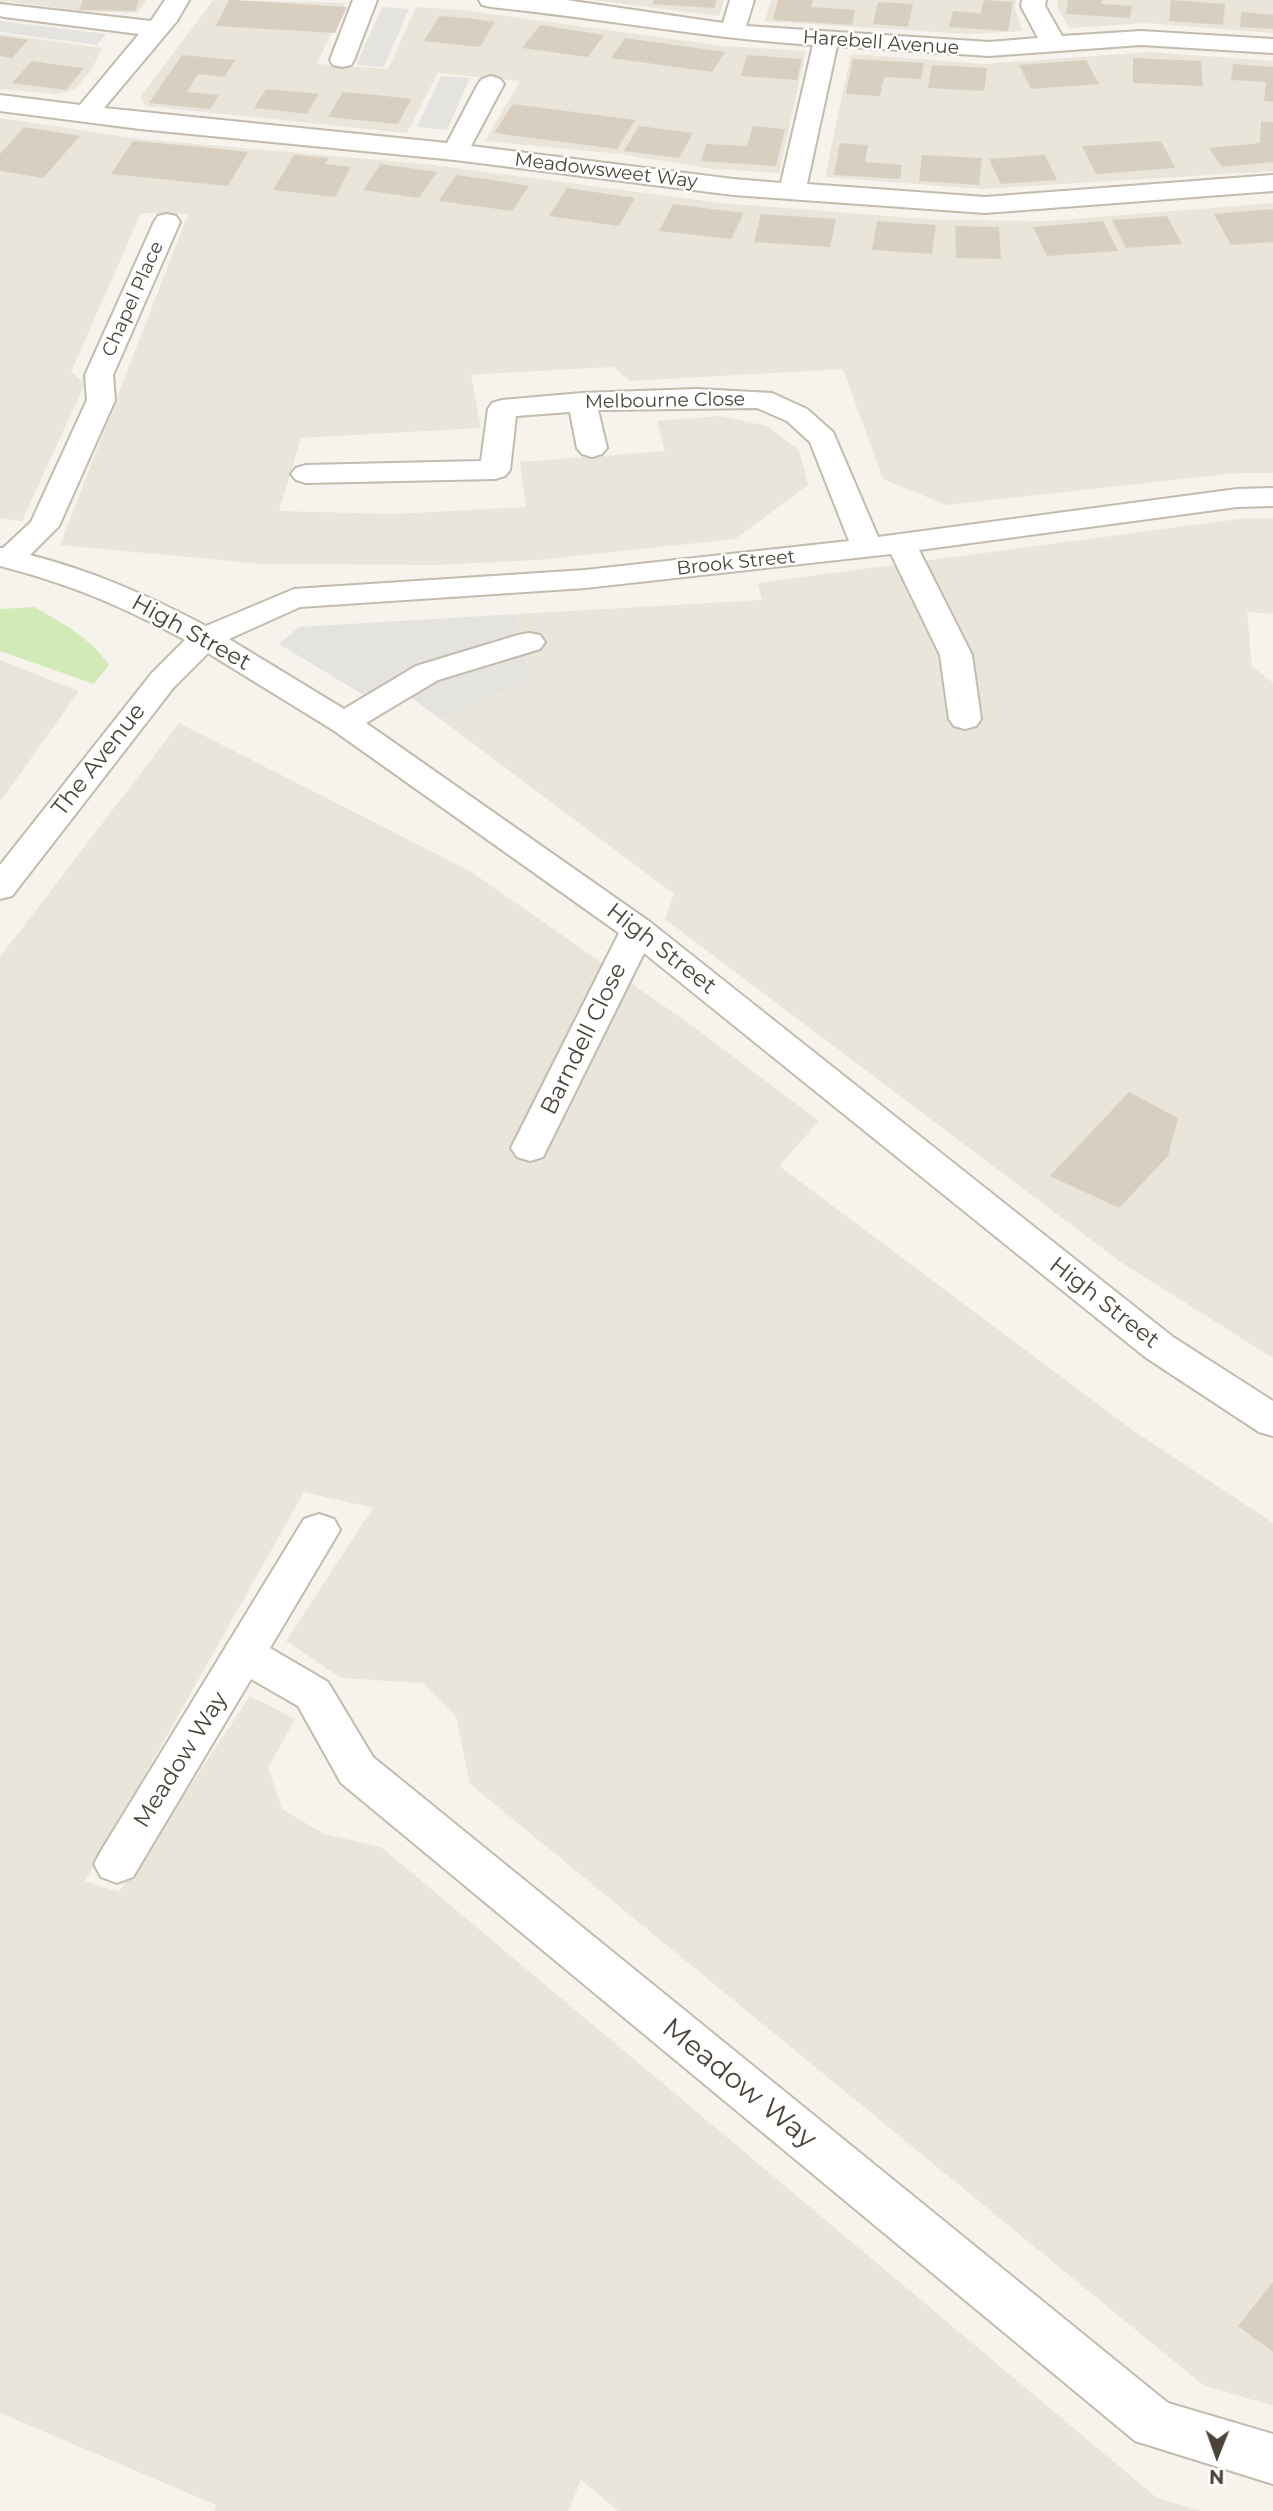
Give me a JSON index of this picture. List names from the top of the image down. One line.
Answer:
{"streets":{"street":["Harebell Avenue","Meadowsweet Way","Chapel Place","Melbourne Close","Brook Street","High Street","The Avenue","Barndell Close","Meadow Way"]},"crossings":[["Chapel Place","High Street"],["Melbourne Close","Brook Street"],["Brook Street","High Street"],["Brook Street","The Avenue"],["High Street","The Avenue"],["High Street","Barndell Close"]],"north":"bottom"}
